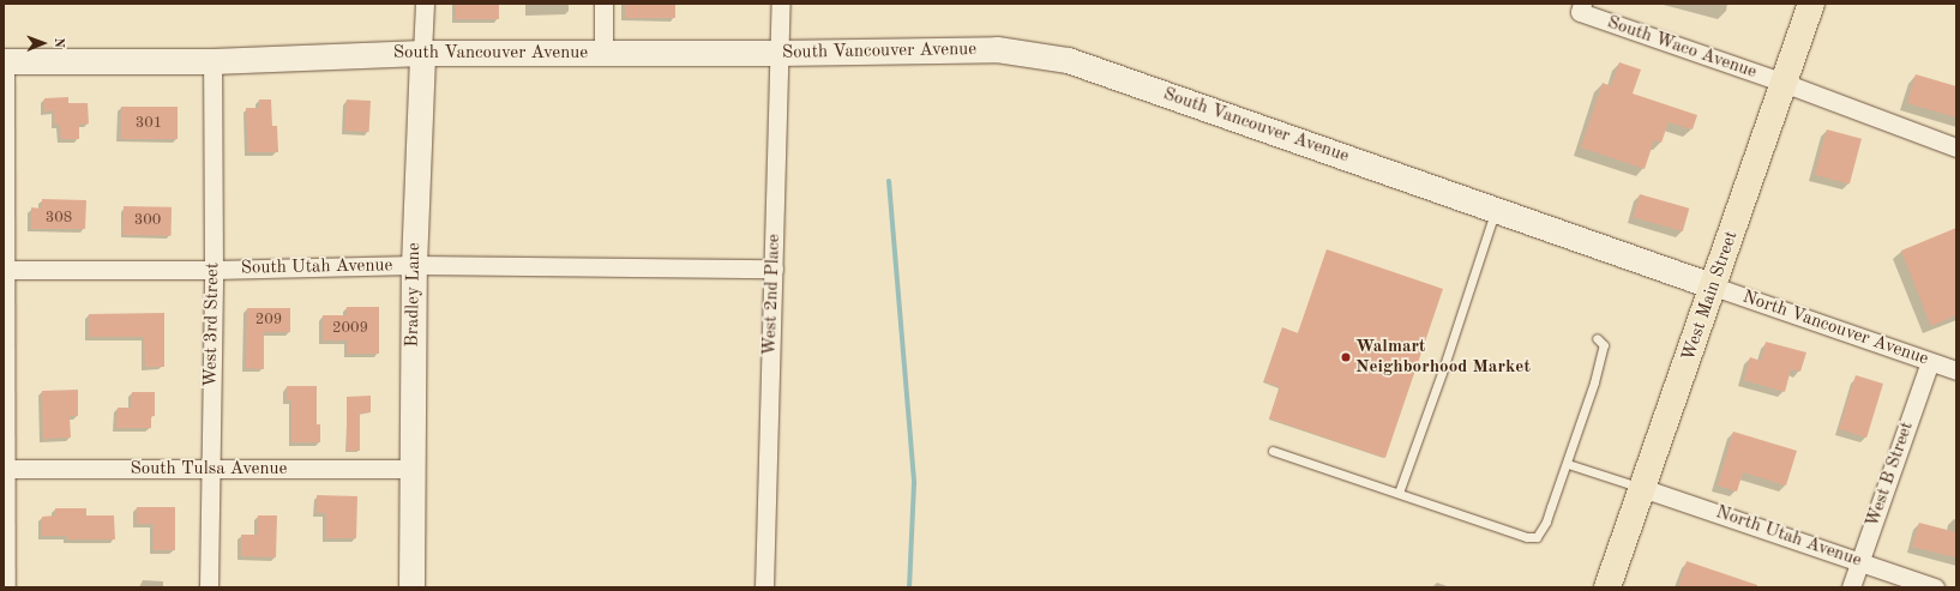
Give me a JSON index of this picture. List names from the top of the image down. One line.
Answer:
{"streets":{"main road":["West Main Street"],"street":["South Waco Avenue","South Vancouver Avenue","South Utah Avenue","Bradley Lane","West 2nd Place","West 3rd Street","North Vancouver Avenue","South Tulsa Avenue","West B Street","North Utah Avenue"]},"crossings":[["South Waco Avenue","West Main Street"],["South Vancouver Avenue","Bradley Lane"],["South Vancouver Avenue","West 2nd Place"],["South Vancouver Avenue","West Main Street"],["South Vancouver Avenue","West 3rd Street"],["South Vancouver Avenue","North Vancouver Avenue"],["South Utah Avenue","Bradley Lane"],["South Utah Avenue","West 2nd Place"],["South Utah Avenue","West 3rd Street"],["Bradley Lane","South Tulsa Avenue"],["West Main Street","North Vancouver Avenue"],["West Main Street","North Utah Avenue"],["West 3rd Street","South Tulsa Avenue"],["North Vancouver Avenue","West B Street"],["West B Street","North Utah Avenue"]],"places":["Walmart Neighborhood Market"],"house_numbers":["301","308","300","209","2009"],"north":"right"}
